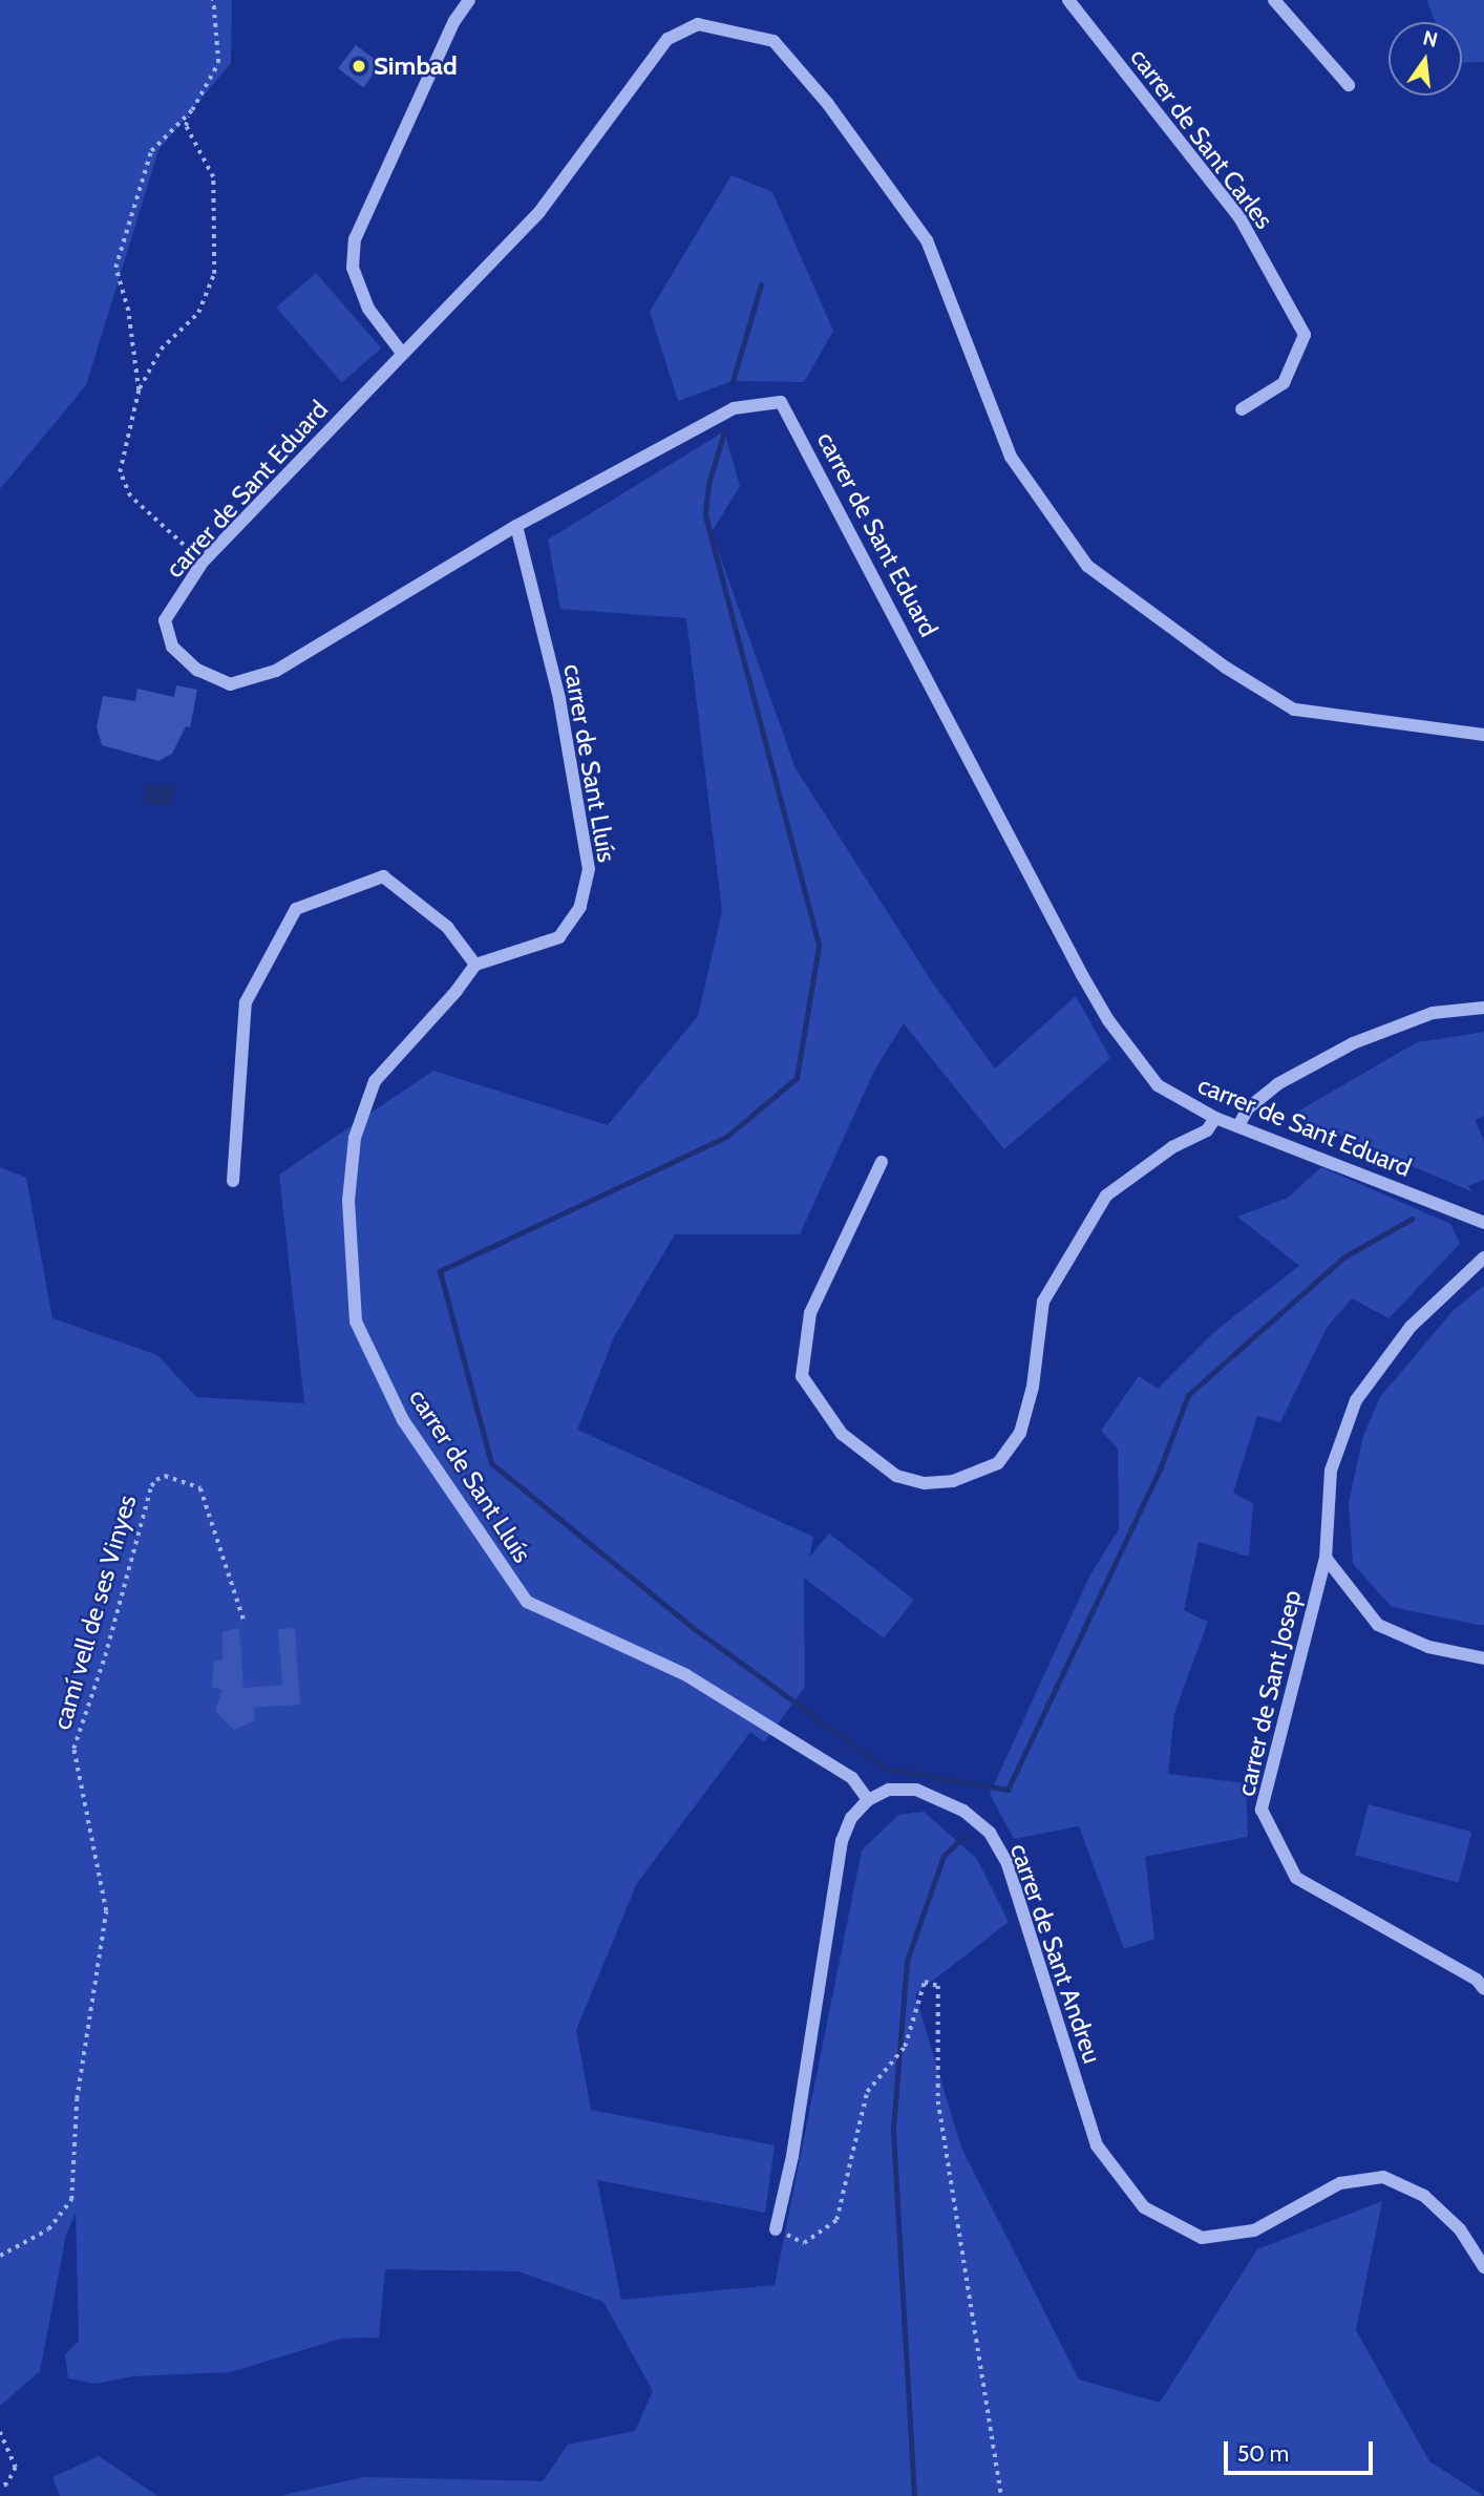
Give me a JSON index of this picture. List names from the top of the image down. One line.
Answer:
{"streets":{"street":["carrer de Sant Carles","carrer de Sant Eduard","carrer de Sant Lluís","carrer de Sant Josep","carrer de Sant Andreu"],"path":["camí vell de ses Vinyes"]},"crossings":[["carrer de Sant Eduard","carrer de Sant Lluís"],["carrer de Sant Lluís","carrer de Sant Andreu"]],"places":["Simbad"],"scale_bar":"50 m","north":"top"}
